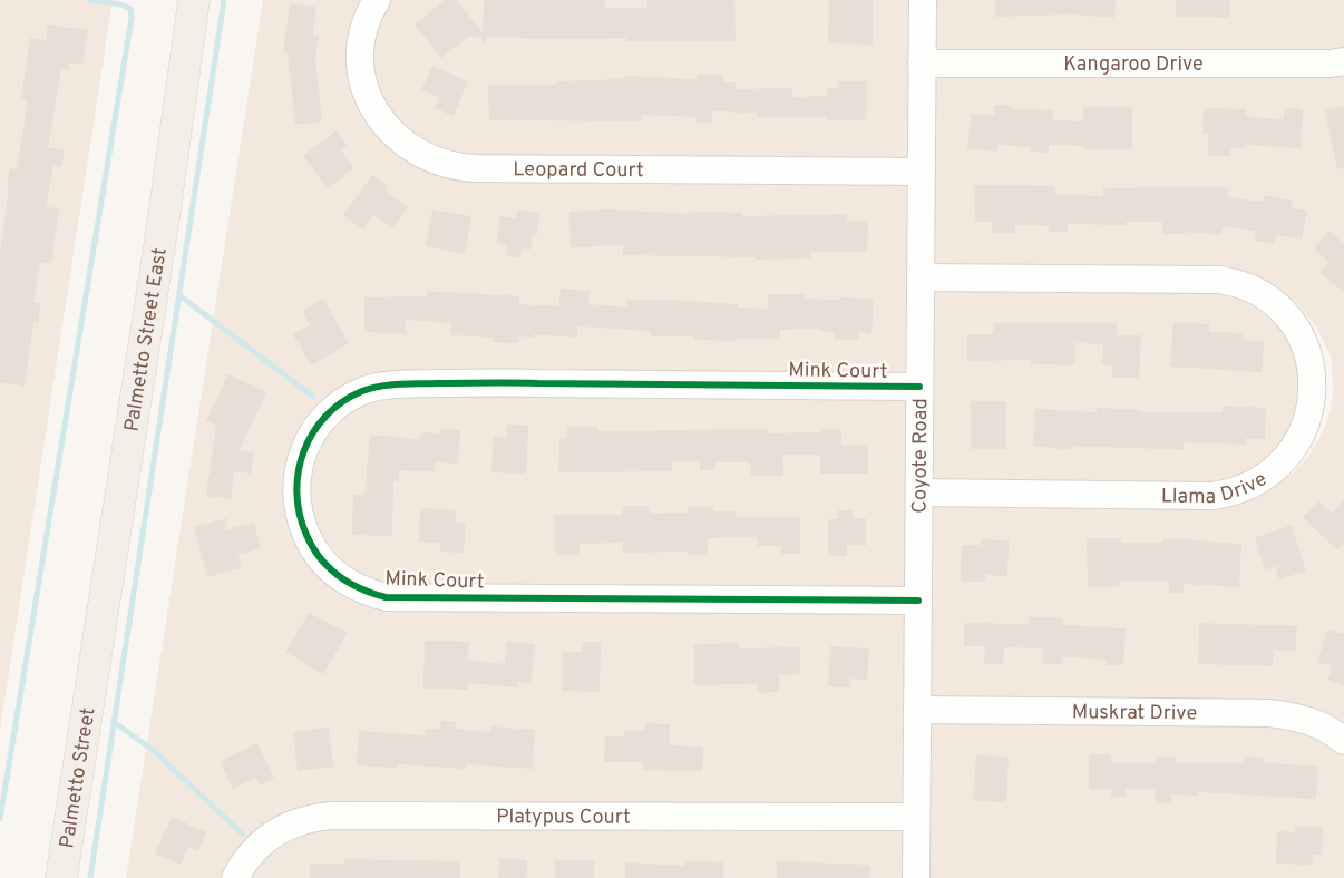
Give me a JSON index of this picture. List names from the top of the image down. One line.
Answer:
{"streets":{"main road":["Palmetto Street East","Palmetto Street"],"street":["Kangaroo Drive","Leopard Court","Mink Court","Coyote Road","Llama Drive","Muskrat Drive","Platypus Court"]},"crossings":[["Kangaroo Drive","Coyote Road"],["Leopard Court","Coyote Road"],["Palmetto Street East","Palmetto Street"],["Mink Court","Coyote Road"],["Coyote Road","Llama Drive"],["Coyote Road","Muskrat Drive"],["Coyote Road","Platypus Court"]]}
